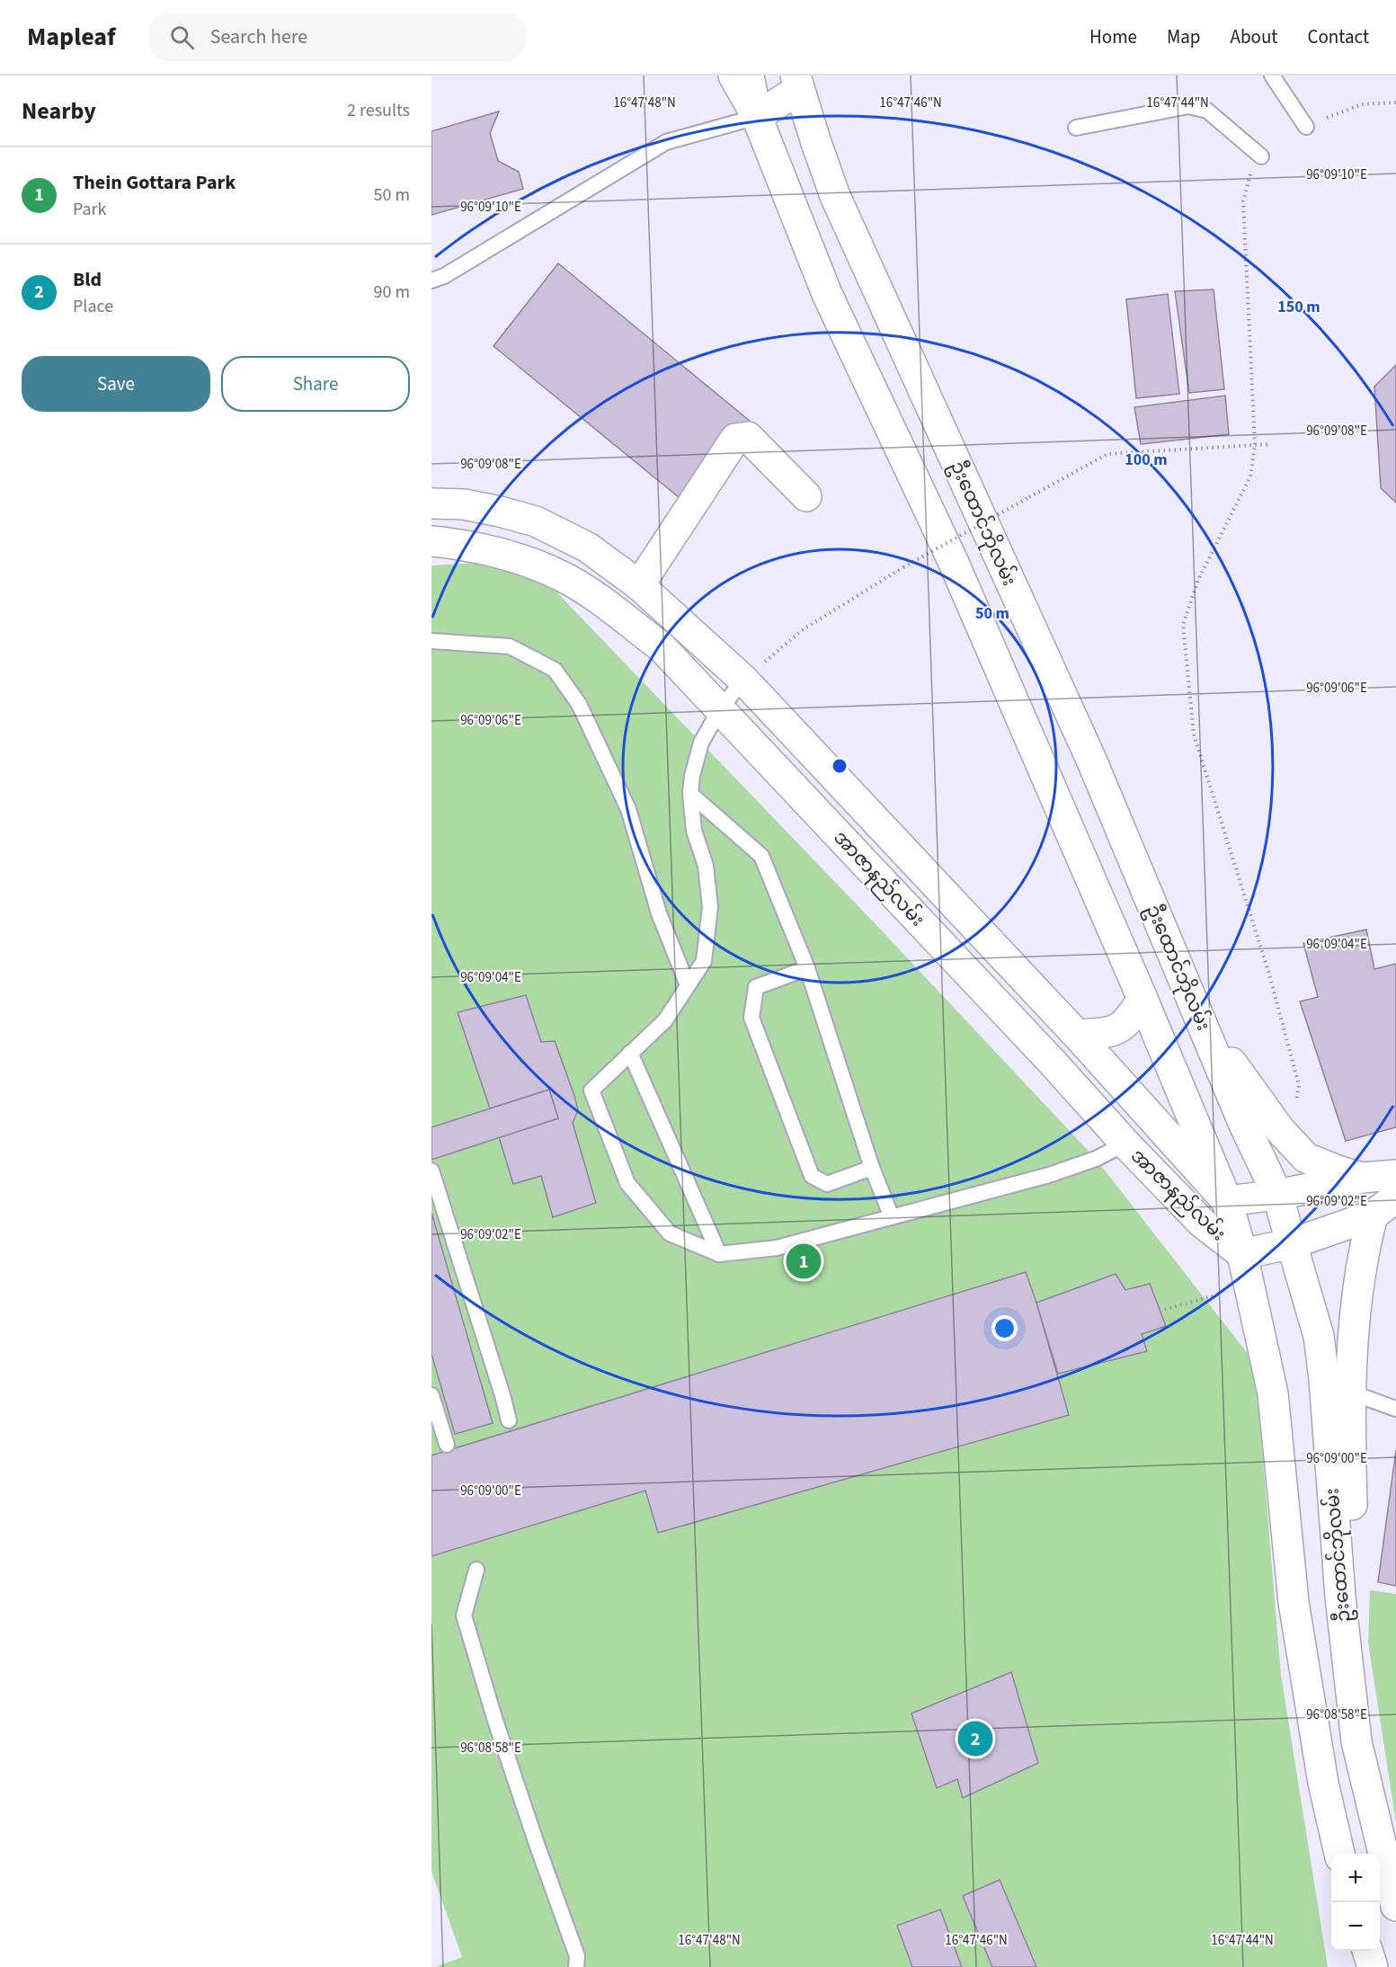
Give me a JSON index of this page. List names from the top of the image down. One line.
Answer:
{"streets":{"main road":["ဦးထောင်ဘိုလမ်း","အာဇာနည်လမ်း"]},"crossings":[["ဦးထောင်ဘိုလမ်း","အာဇာနည်လမ်း"]],"page":{"header":"Mapleaf","search":"Search here","nav":["Home","Map","About","Contact"],"heading":["Nearby","2 results"],"list":[{"mark":"1","name":"Thein Gottara Park","note":"Park","value":"50 m"},{"mark":"2","name":"Bld","note":"Place","value":"90 m"}],"buttons":["Save","Share"],"pins":["1","2"],"map_buttons":["+","−"]},"coordinates":["16°47'48\"N","16°47'46\"N","16°47'44\"N","96°09'10\"E","96°09'08\"E","96°09'06\"E","96°09'04\"E","96°09'02\"E","96°09'00\"E","96°08'58\"E"],"rings":["150 m","100 m","50 m"]}
